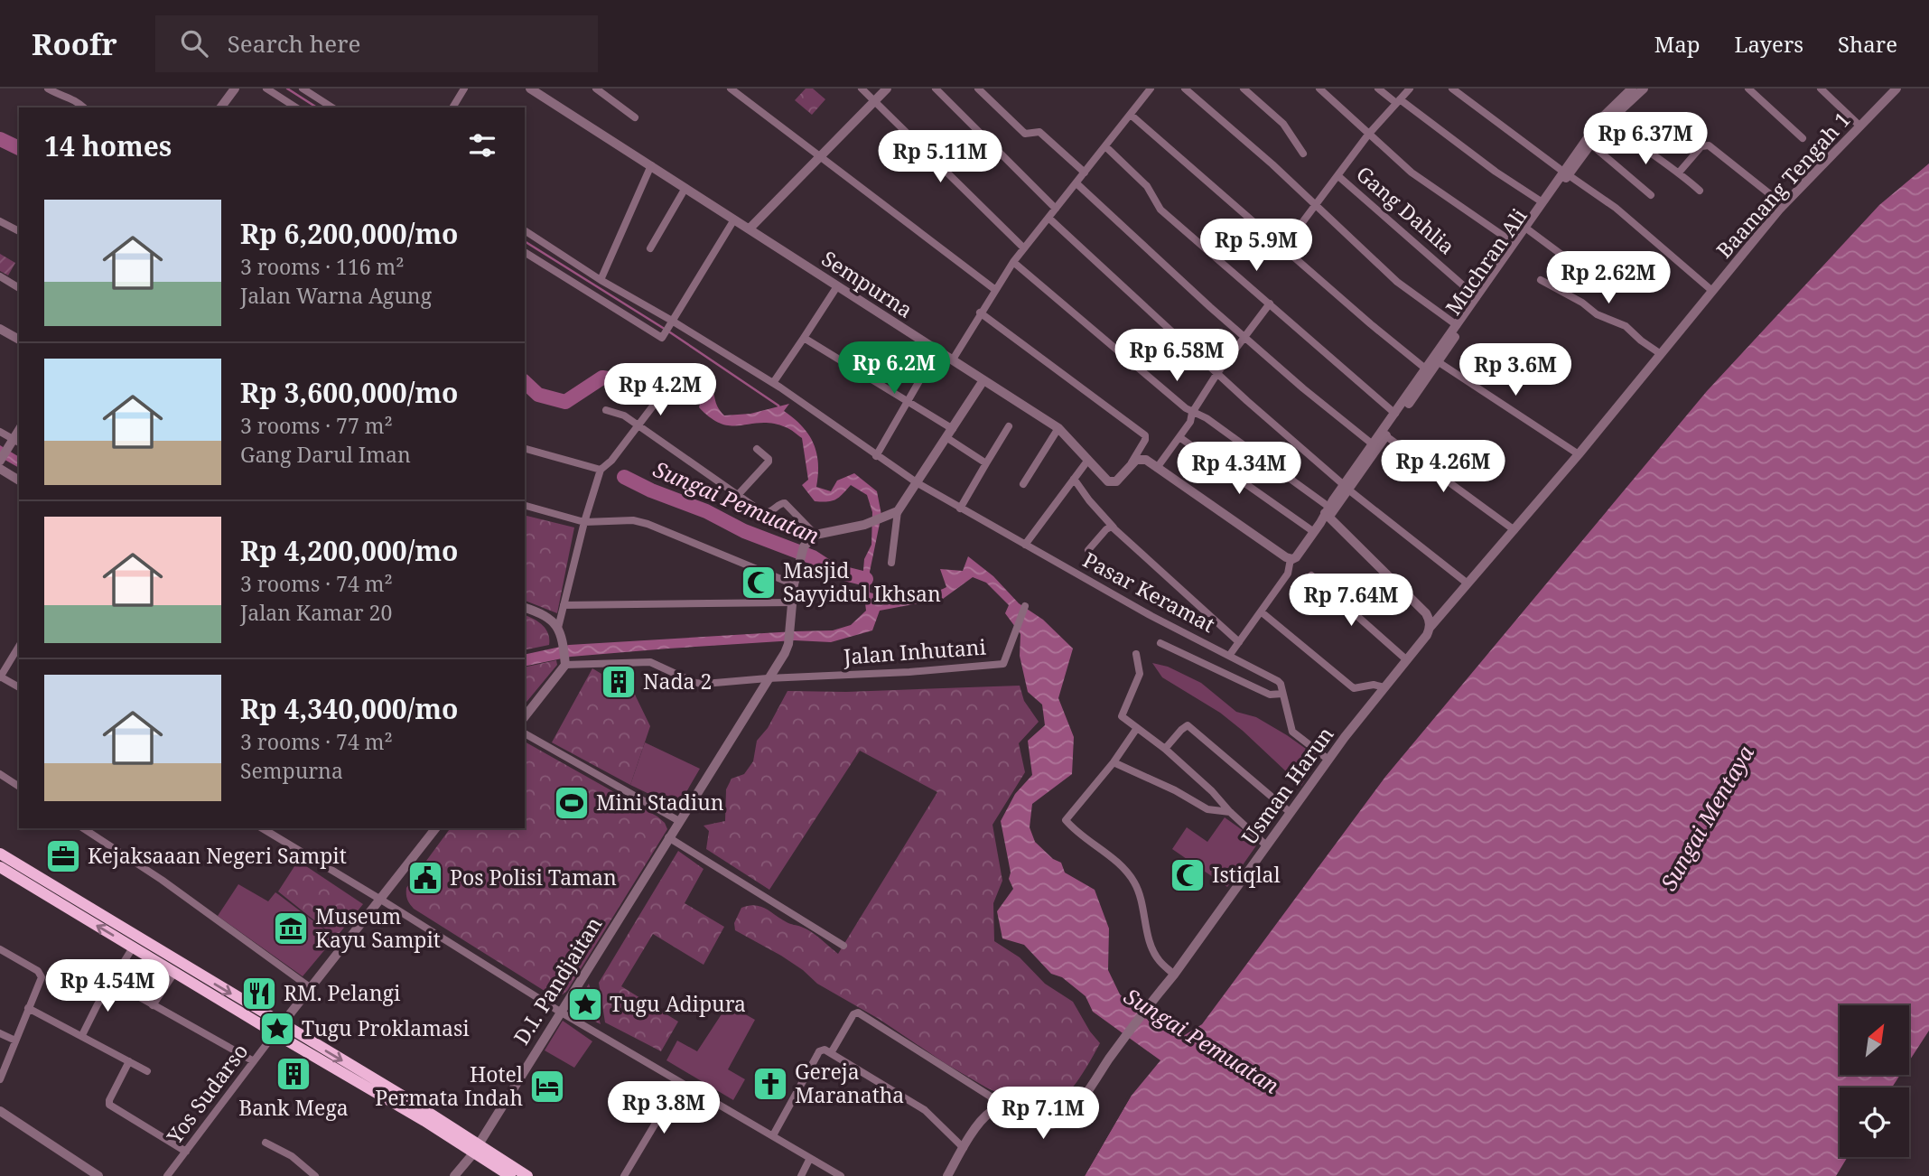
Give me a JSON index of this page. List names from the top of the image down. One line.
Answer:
{"streets":{"street":["Baamang Tengah 1","Gang Dahlia","Muchran Ali","Sempurna","Pasar Keramat","Jalan Inhutani","Usman Harun","D.I. Pandjaitan","Yos Sudarso"]},"crossings":[["Baamang Tengah 1","Usman Harun"],["Gang Dahlia","Muchran Ali"],["Pasar Keramat","Usman Harun"],["Jalan Inhutani","D.I. Pandjaitan"]],"water":["Sungai Pemuatan","Sungai Mentaya"],"places":{"mosque":["Masjid Sayyidul Ikhsan","Istiqlal"],"building":["Nada 2","Bank Mega"],"sports":["Mini Stadiun"],"office":["Kejaksaaan Negeri Sampit"],"public building":["Pos Polisi Taman"],"museum":["Museum Kayu Sampit"],"restaurant":["RM. Pelangi"],"place":["Tugu Adipura","Tugu Proklamasi"],"church":["Gereja Maranatha"],"hotel":["Hotel Permata Indah"]},"north":"top right","page":{"header":"Roofr","search":"Search here","nav":["Map","Layers","Share"],"heading":"14 homes","price":["Rp 6.37M","Rp 5.11M","Rp 5.9M","Rp 2.62M","Rp 6.58M","Rp 6.2M","Rp 3.6M","Rp 4.2M","Rp 4.26M","Rp 4.34M","Rp 7.64M","Rp 4.54M","Rp 3.8M","Rp 7.1M"],"list":[{"name":"Rp 6,200,000/mo","note":"3 rooms · 116 m² · Jalan Warna Agung"},{"name":"Rp 3,600,000/mo","note":"3 rooms · 77 m² · Gang Darul Iman"},{"name":"Rp 4,200,000/mo","note":"3 rooms · 74 m² · Jalan Kamar 20"},{"name":"Rp 4,340,000/mo","note":"3 rooms · 74 m² · Sempurna"}]}}
